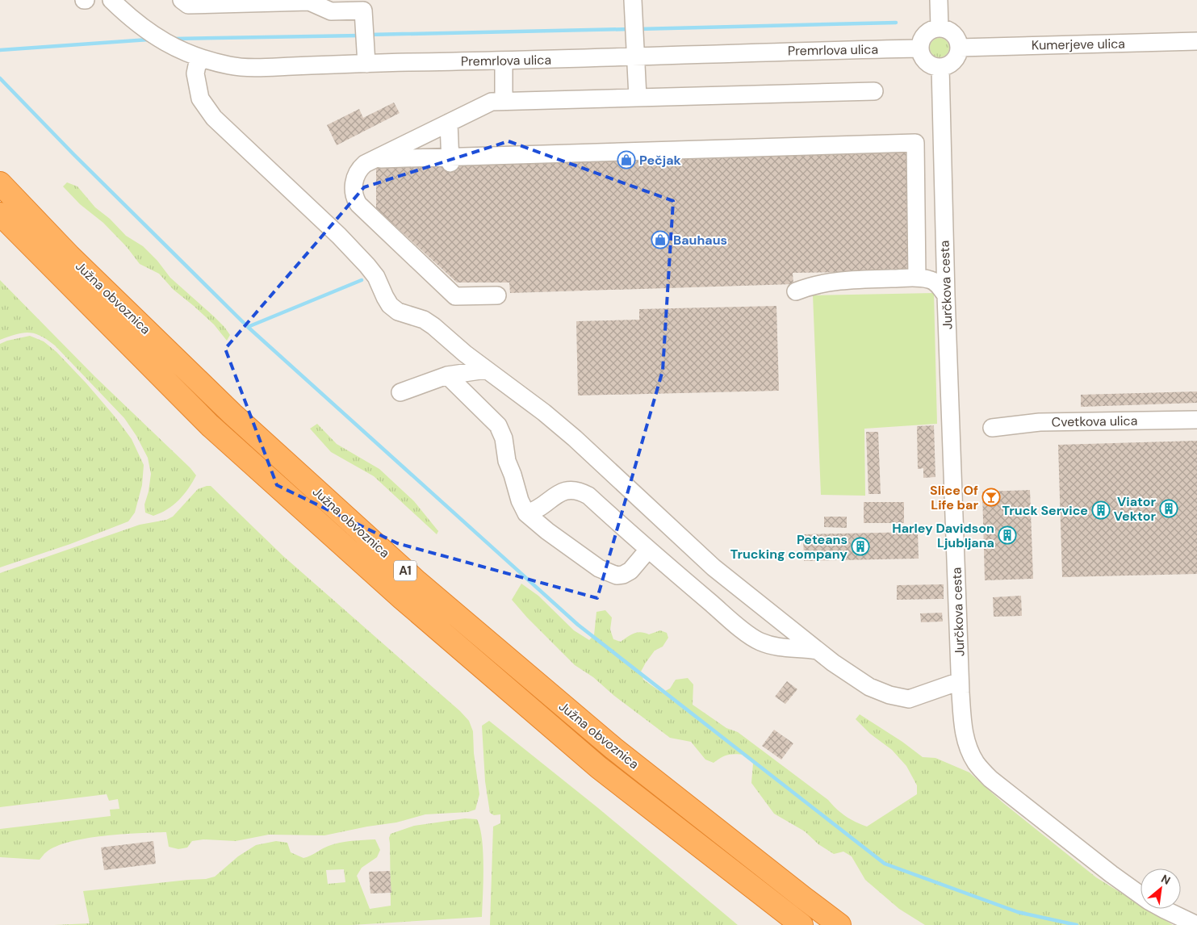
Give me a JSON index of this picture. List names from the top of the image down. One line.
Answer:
{"streets":{"highway":["Južna obvoznica","A1"],"street":["Kumerjeve ulica","Premrlova ulica","Jurčkova cesta","Cvetkova ulica"]},"crossings":[["Kumerjeve ulica","Premrlova ulica"],["Kumerjeve ulica","Jurčkova cesta"],["Premrlova ulica","Jurčkova cesta"]],"places":{"shop":["Pečjak","Bauhaus"],"bar":["Slice Of Life bar"],"building":["Viator Vektor","Truck Service","Harley Davidson Ljubljana","Peteans Trucking company"]},"north":"top right"}
